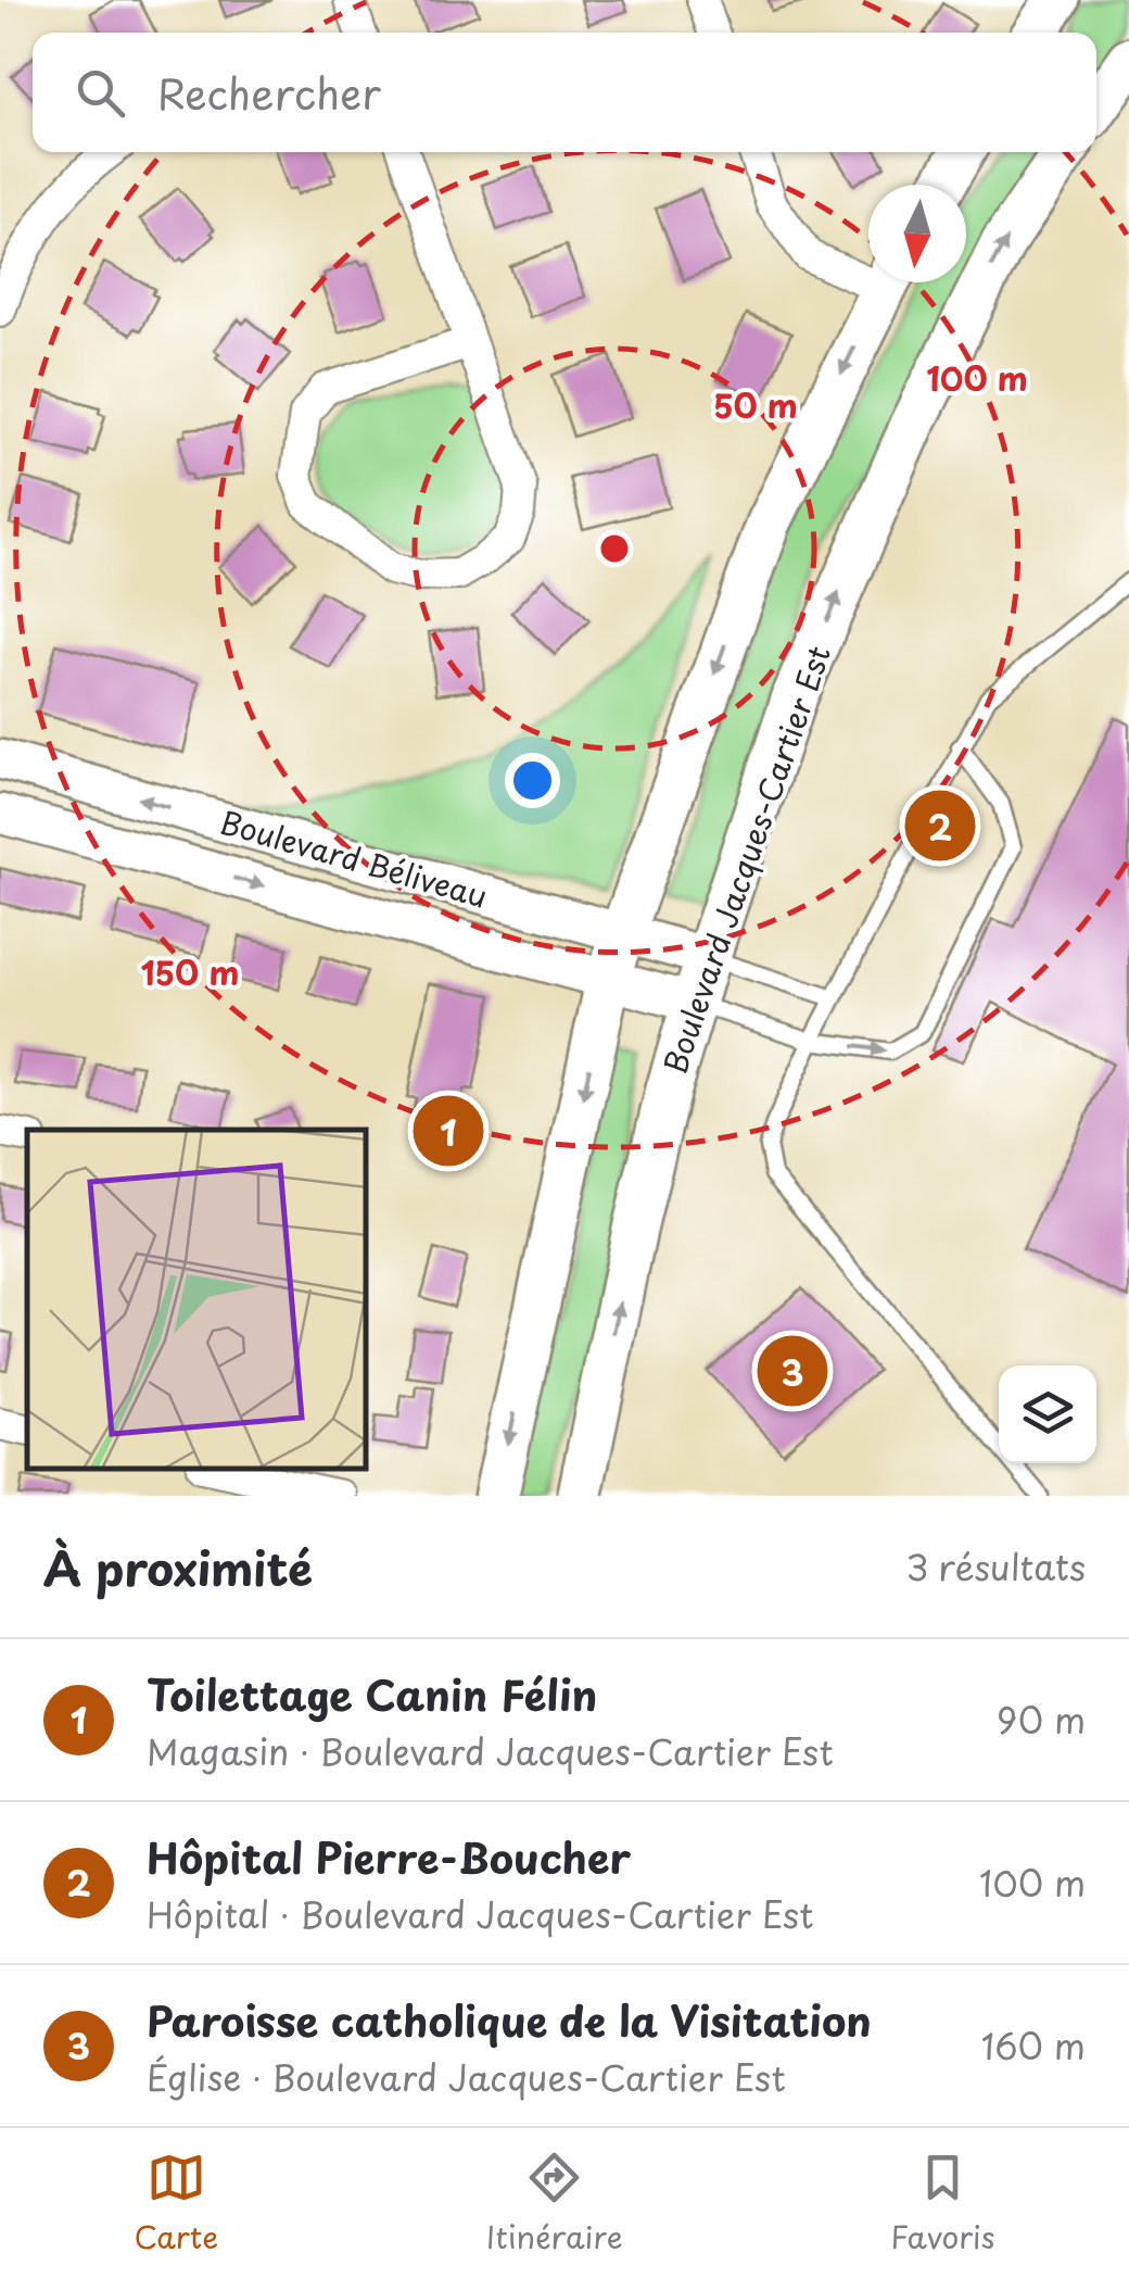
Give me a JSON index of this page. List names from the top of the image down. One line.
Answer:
{"streets":{"main road":["Boulevard Jacques-Cartier Est"],"street":["Boulevard Béliveau"]},"crossings":[["Boulevard Béliveau","Boulevard Jacques-Cartier Est"]],"north":"bottom","page":{"search":"Rechercher","pins":["2","1","3"],"heading":["À proximité","3 résultats"],"list":[{"mark":"1","name":"Toilettage Canin Félin","note":"Magasin · Boulevard Jacques-Cartier Est","value":"90 m"},{"mark":"2","name":"Hôpital Pierre-Boucher","note":"Hôpital · Boulevard Jacques-Cartier Est","value":"100 m"},{"mark":"3","name":"Paroisse catholique de la Visitation","note":"Église · Boulevard Jacques-Cartier Est","value":"160 m"}],"nav":["Carte","Itinéraire","Favoris"]},"rings":["100 m","50 m","150 m"]}
